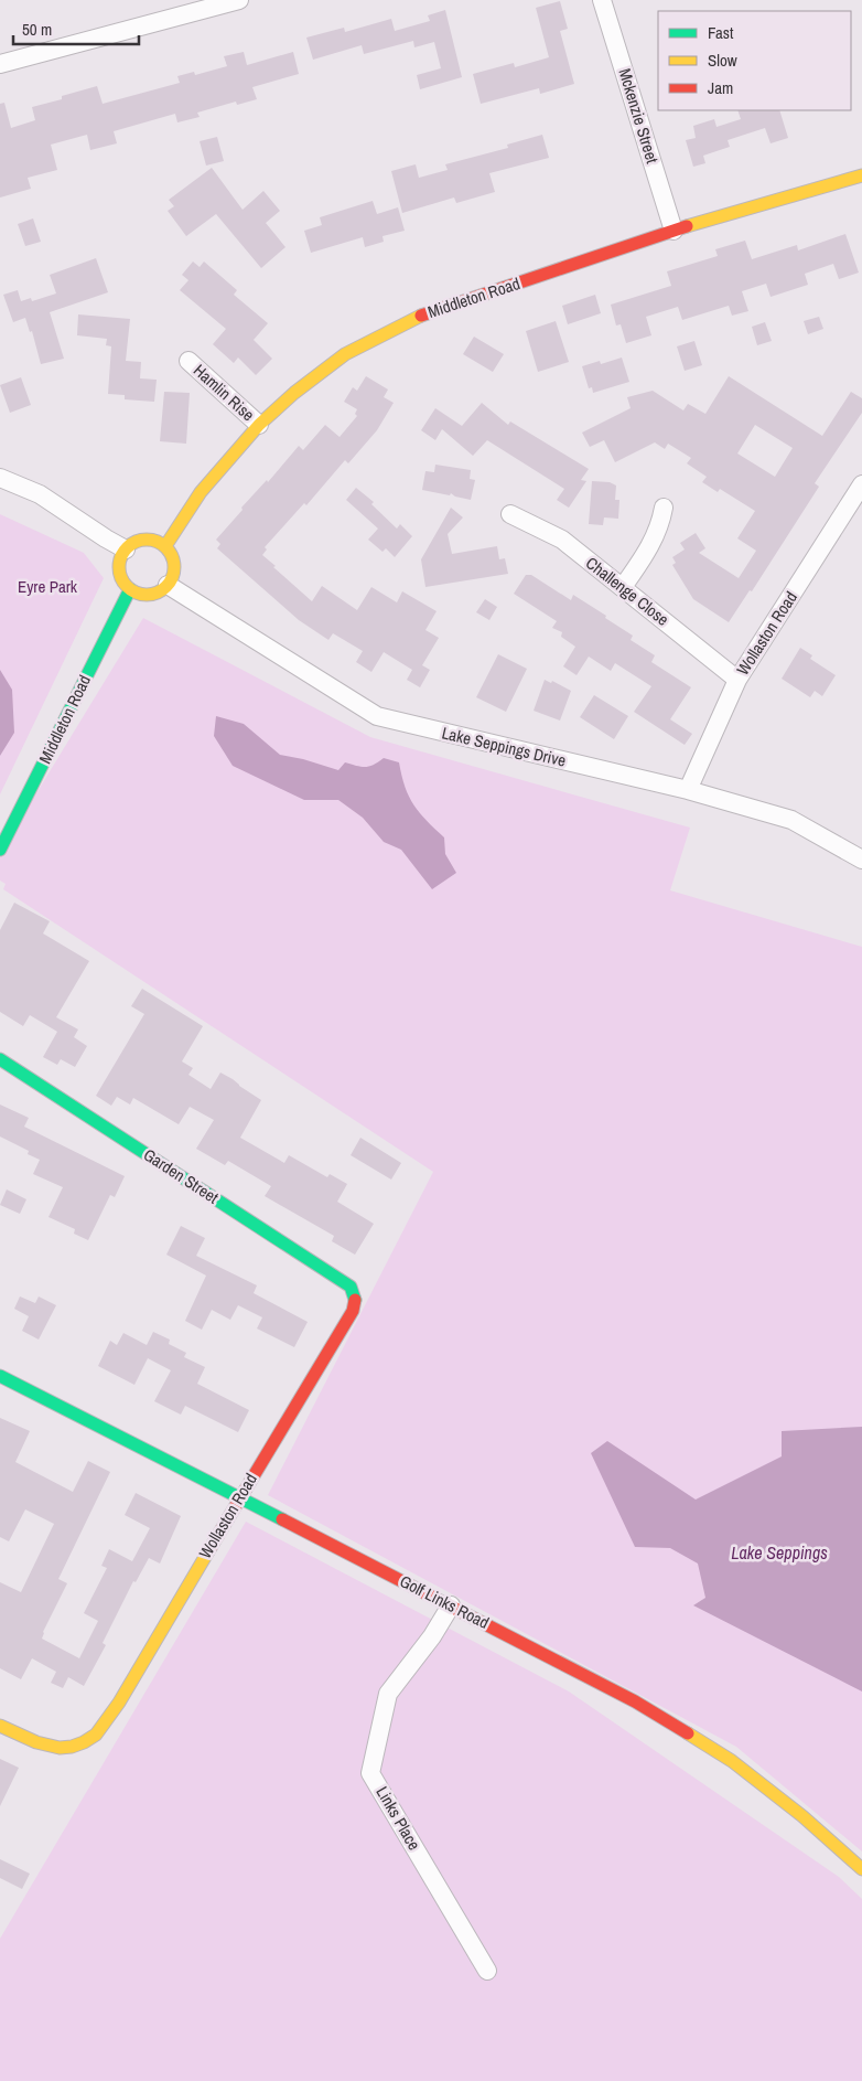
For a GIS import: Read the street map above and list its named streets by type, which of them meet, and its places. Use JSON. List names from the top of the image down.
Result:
{
  "streets": {
    "main road": [
      "Middleton Road",
      "Wollaston Road",
      "Garden Street",
      "Golf Links Road"
    ],
    "street": [
      "Mckenzie Street",
      "Hamlin Rise",
      "Challenge Close",
      "Lake Seppings Drive",
      "Links Place"
    ]
  },
  "crossings": [
    ["Mckenzie Street", "Middleton Road"],
    ["Middleton Road", "Hamlin Rise"],
    ["Middleton Road", "Lake Seppings Drive"],
    ["Challenge Close", "Wollaston Road"],
    ["Wollaston Road", "Lake Seppings Drive"],
    ["Wollaston Road", "Garden Street"],
    ["Wollaston Road", "Golf Links Road"],
    ["Golf Links Road", "Links Place"]
  ],
  "water": ["Lake Seppings"],
  "parks": ["Eyre Park"],
  "legend": ["Fast", "Slow", "Jam"],
  "scale_bar": "50 m"
}
